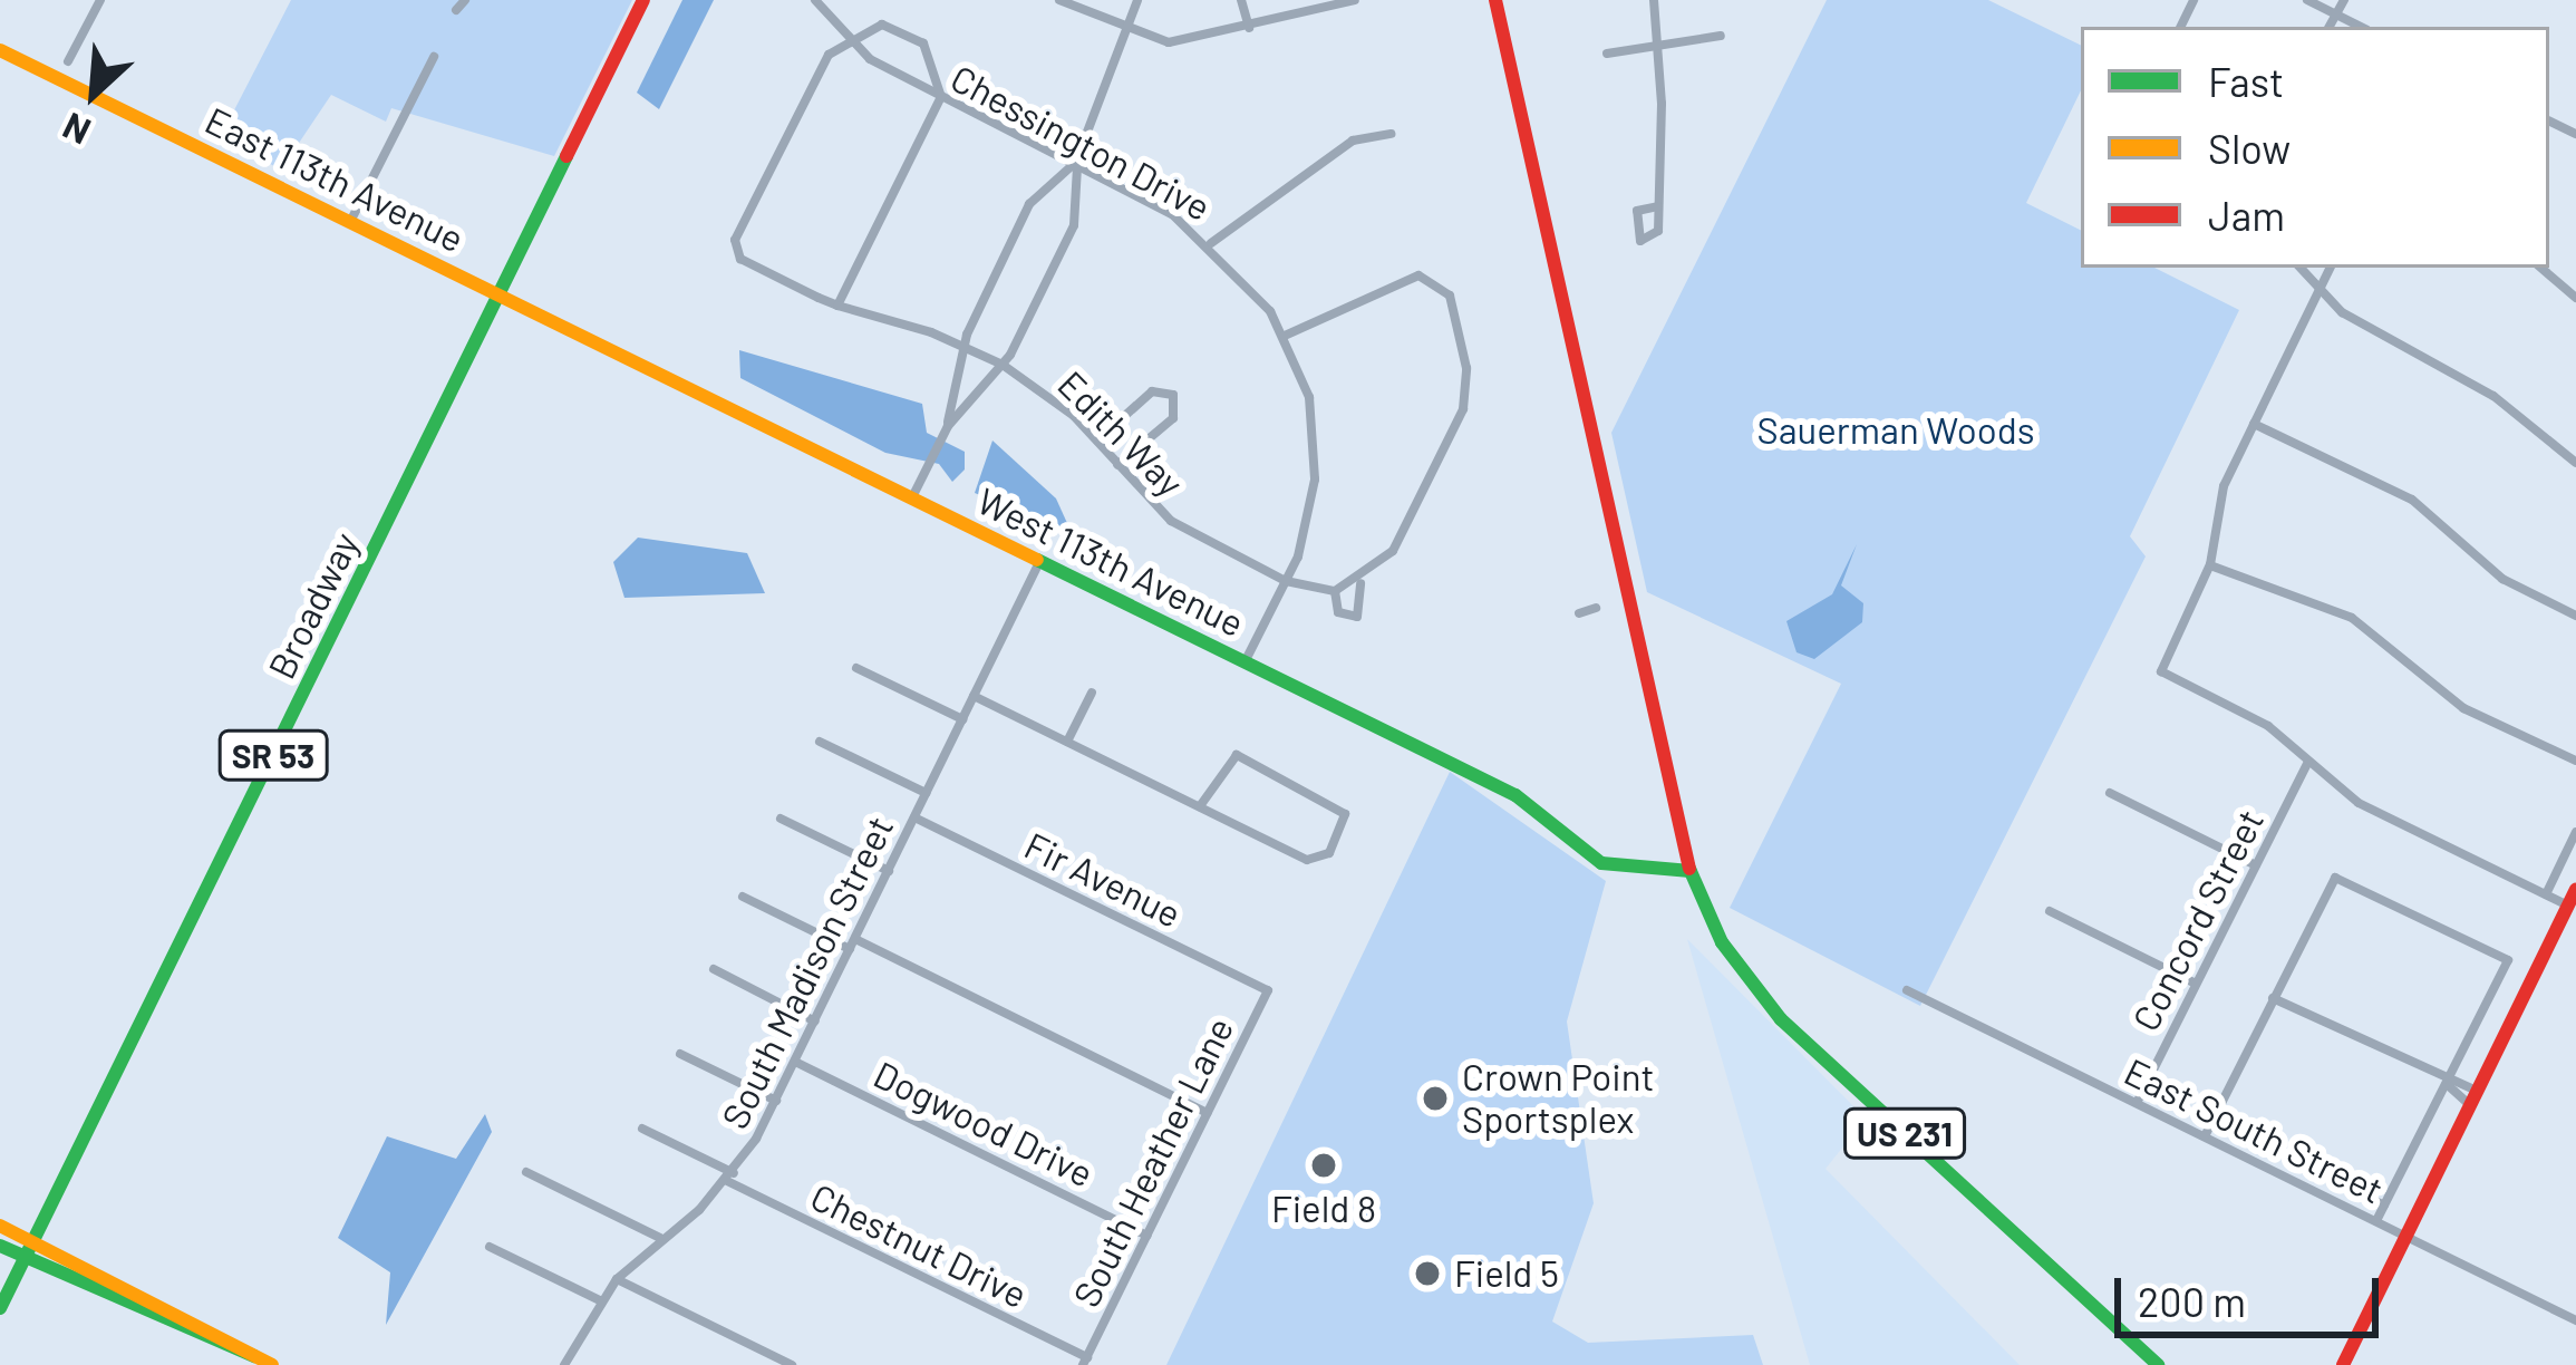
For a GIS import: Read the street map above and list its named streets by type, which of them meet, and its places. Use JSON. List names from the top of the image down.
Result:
{
  "streets": {
    "main road": [
      "East 113th Avenue",
      "West 113th Avenue",
      "Broadway",
      "SR 53",
      "US 231"
    ],
    "street": [
      "Chessington Drive",
      "Edith Way",
      "Fir Avenue",
      "Concord Street",
      "South Madison Street",
      "Dogwood Drive",
      "East South Street",
      "South Heather Lane",
      "Chestnut Drive"
    ]
  },
  "crossings": [
    ["Chessington Drive", "Edith Way"],
    ["Chessington Drive", "West 113th Avenue"],
    ["East 113th Avenue", "West 113th Avenue"],
    ["East 113th Avenue", "Broadway"],
    ["West 113th Avenue", "Broadway"],
    ["West 113th Avenue", "South Madison Street"],
    ["West 113th Avenue", "US 231"],
    ["Fir Avenue", "South Madison Street"],
    ["Fir Avenue", "South Heather Lane"],
    ["Concord Street", "East South Street"],
    ["South Madison Street", "Dogwood Drive"],
    ["South Madison Street", "Chestnut Drive"],
    ["Dogwood Drive", "South Heather Lane"],
    ["South Heather Lane", "Chestnut Drive"]
  ],
  "parks": ["Sauerman Woods"],
  "places": ["Crown Point Sportsplex", "Field 8", "Field 5"],
  "legend": ["Fast", "Slow", "Jam"],
  "scale_bar": "200 m",
  "north": "bottom left"
}
